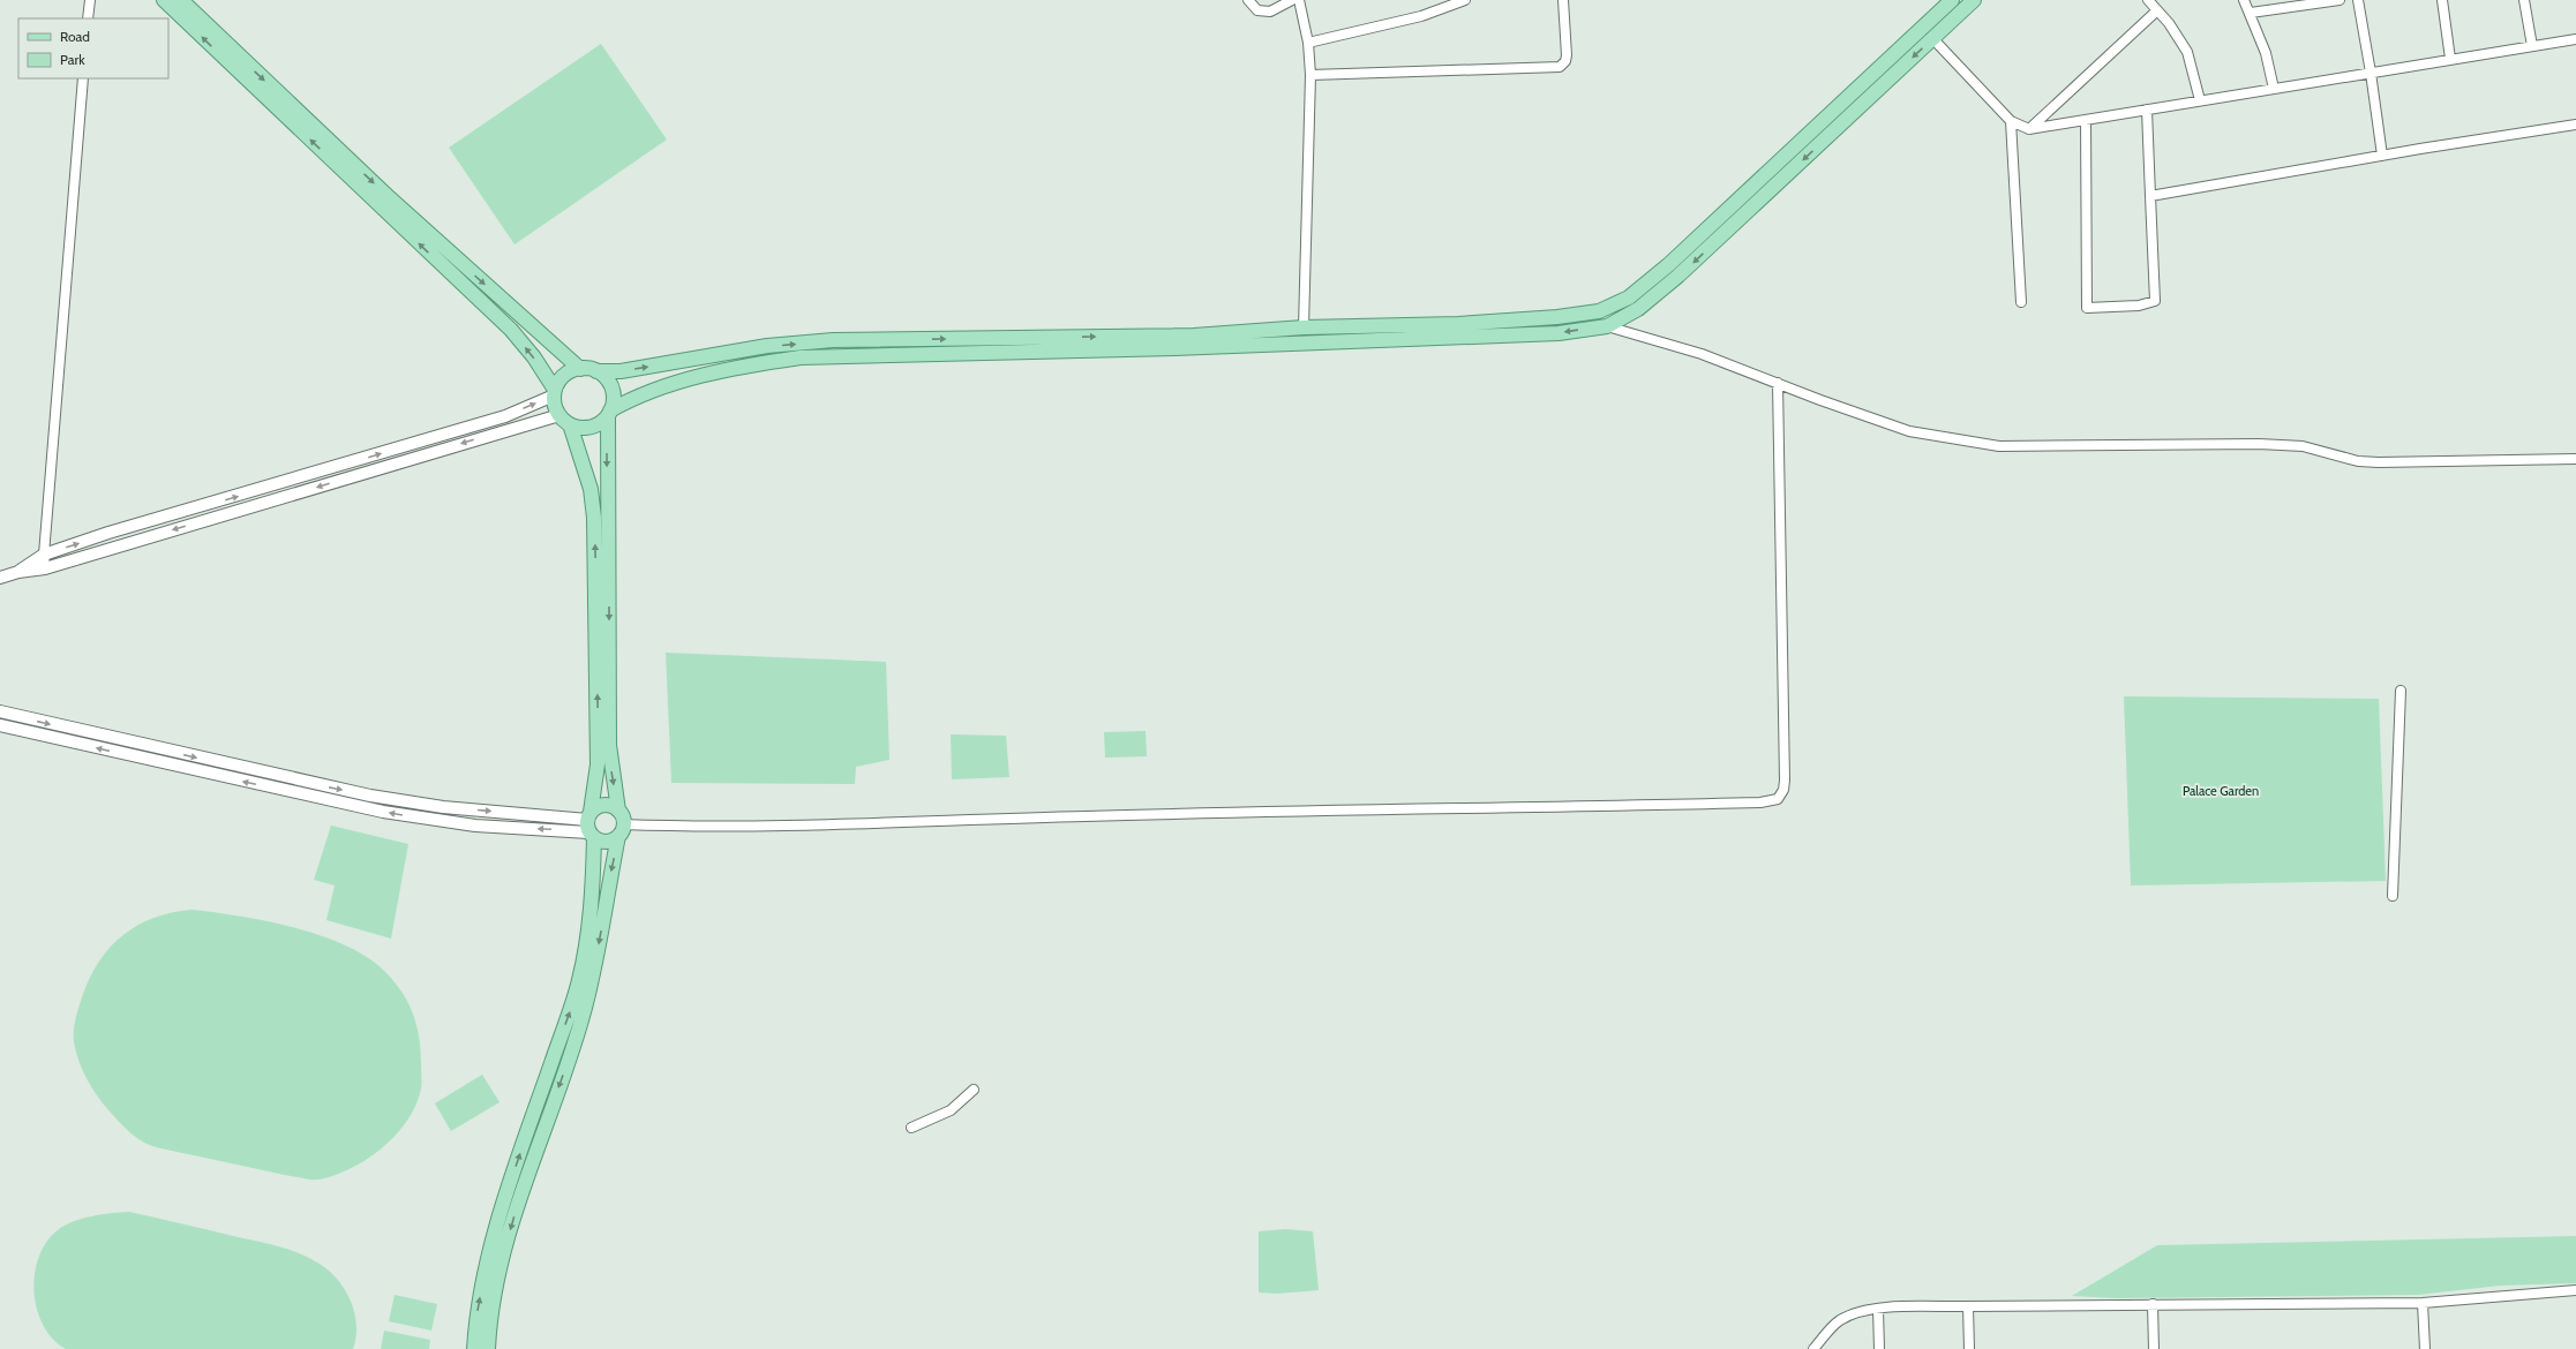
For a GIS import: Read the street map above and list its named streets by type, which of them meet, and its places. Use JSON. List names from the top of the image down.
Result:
{
  "parks": ["Palace Garden"],
  "legend": ["Road", "Park"]
}
